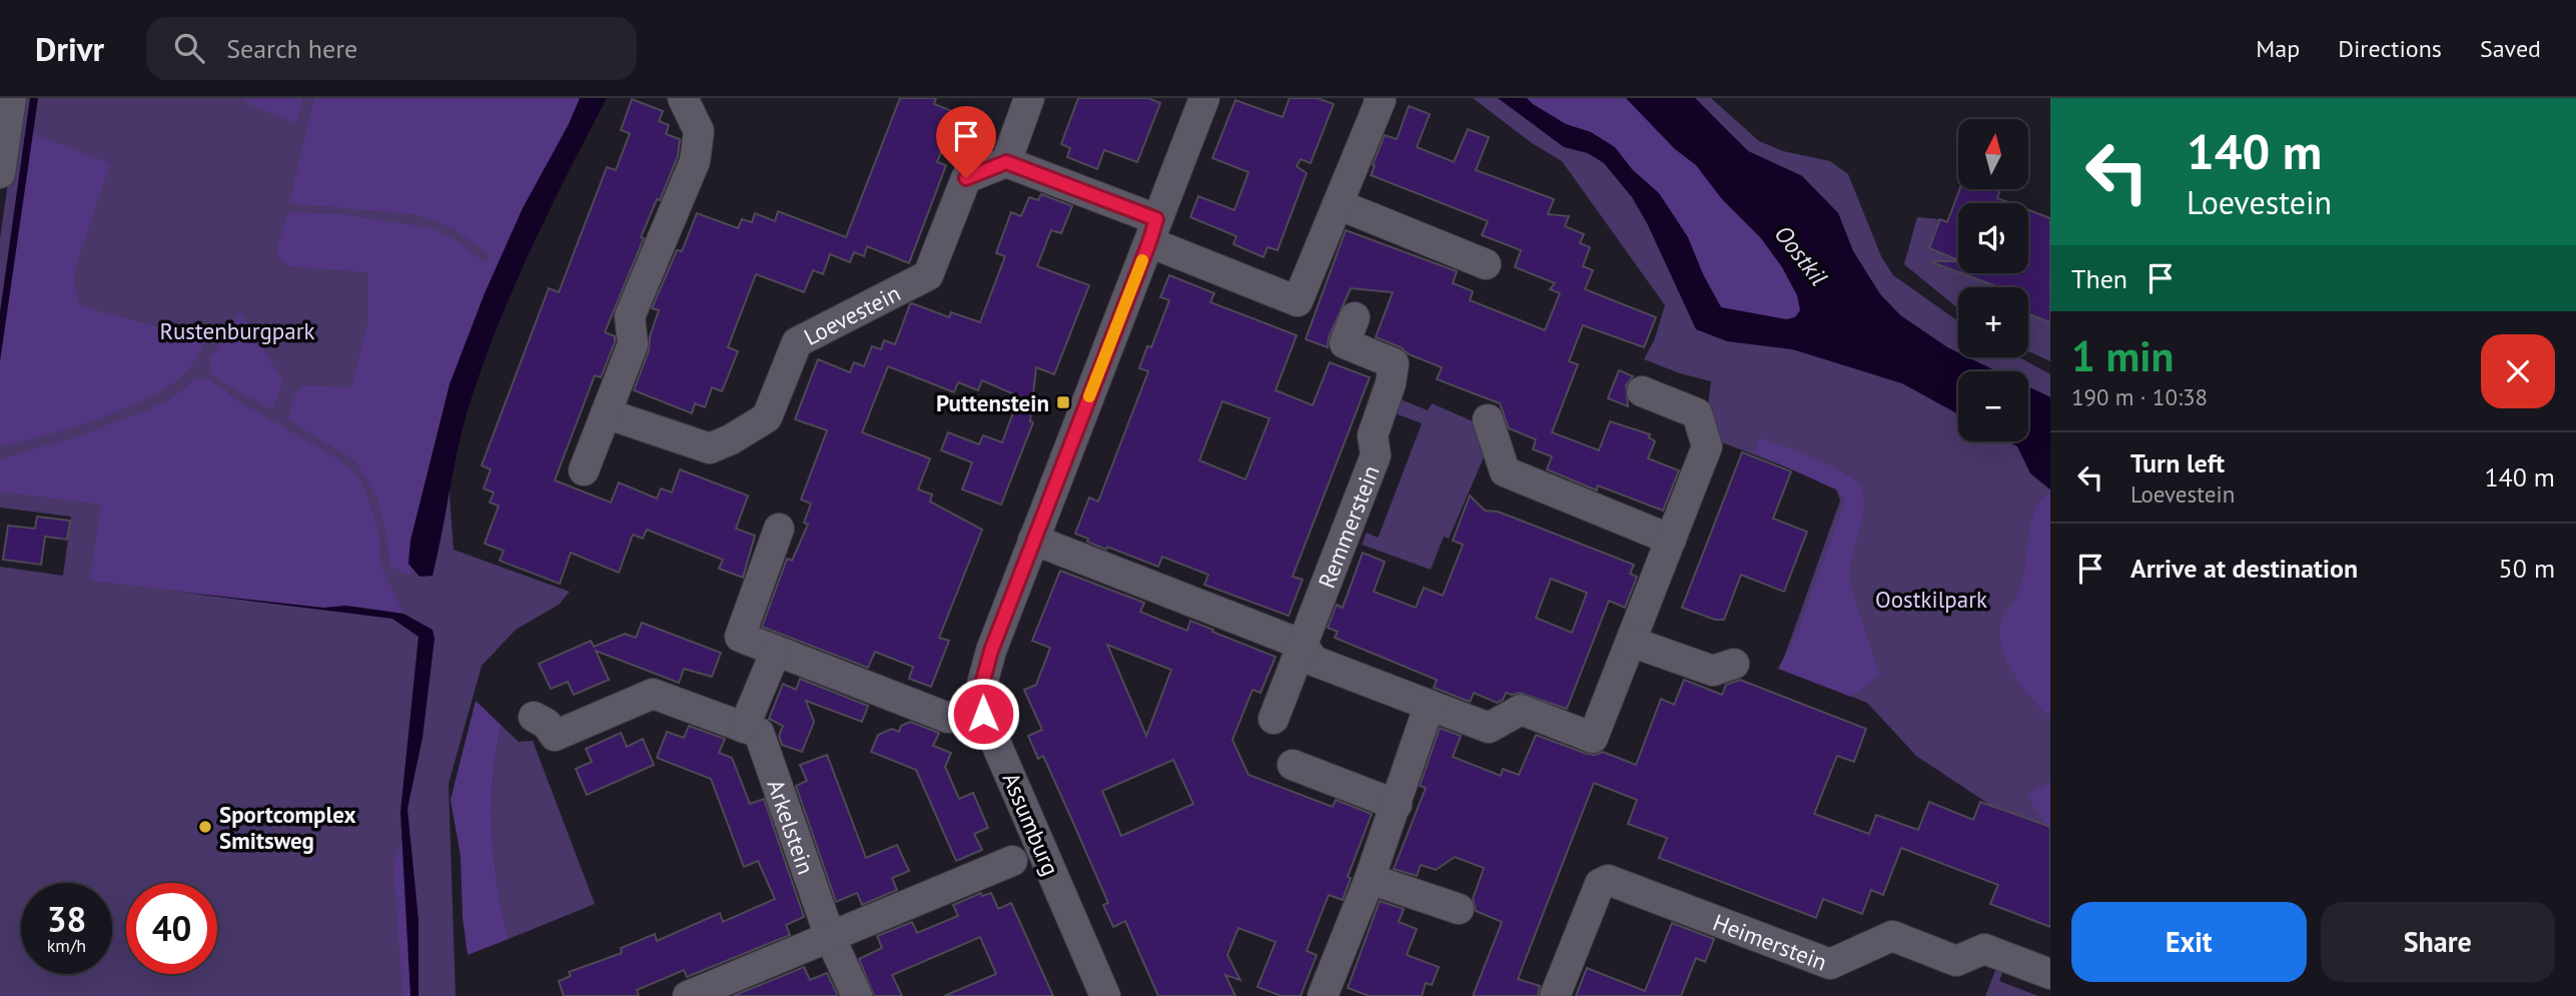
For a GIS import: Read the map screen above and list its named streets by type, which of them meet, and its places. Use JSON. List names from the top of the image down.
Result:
{
  "streets": {
    "street": [
      "Loevestein",
      "Remmerstein",
      "Assumburg",
      "Arkelstein",
      "Heimerstein"
    ]
  },
  "water": ["Oostkil"],
  "parks": ["Rustenburgpark", "Oostkilpark"],
  "places": {
    "transit": ["Puttenstein"],
    "other": ["Sportcomplex Smitsweg"]
  },
  "north": "top",
  "page": {
    "header": "Drivr",
    "search": "Search here",
    "nav": ["Map", "Directions", "Saved"],
    "turn": ["140 m", "Loevestein"],
    "map_buttons": ["+", "−"],
    "then": "Then",
    "heading": ["1 min", "190 m · 10:38"],
    "list": [
      {
        "name": "Turn left",
        "note": "Loevestein",
        "value": "140 m"
      },
      {
        "name": "Arrive at destination",
        "value": "50 m"
      }
    ],
    "speed": "38 km/h",
    "limit": "40",
    "buttons": ["Exit", "Share"]
  }
}
